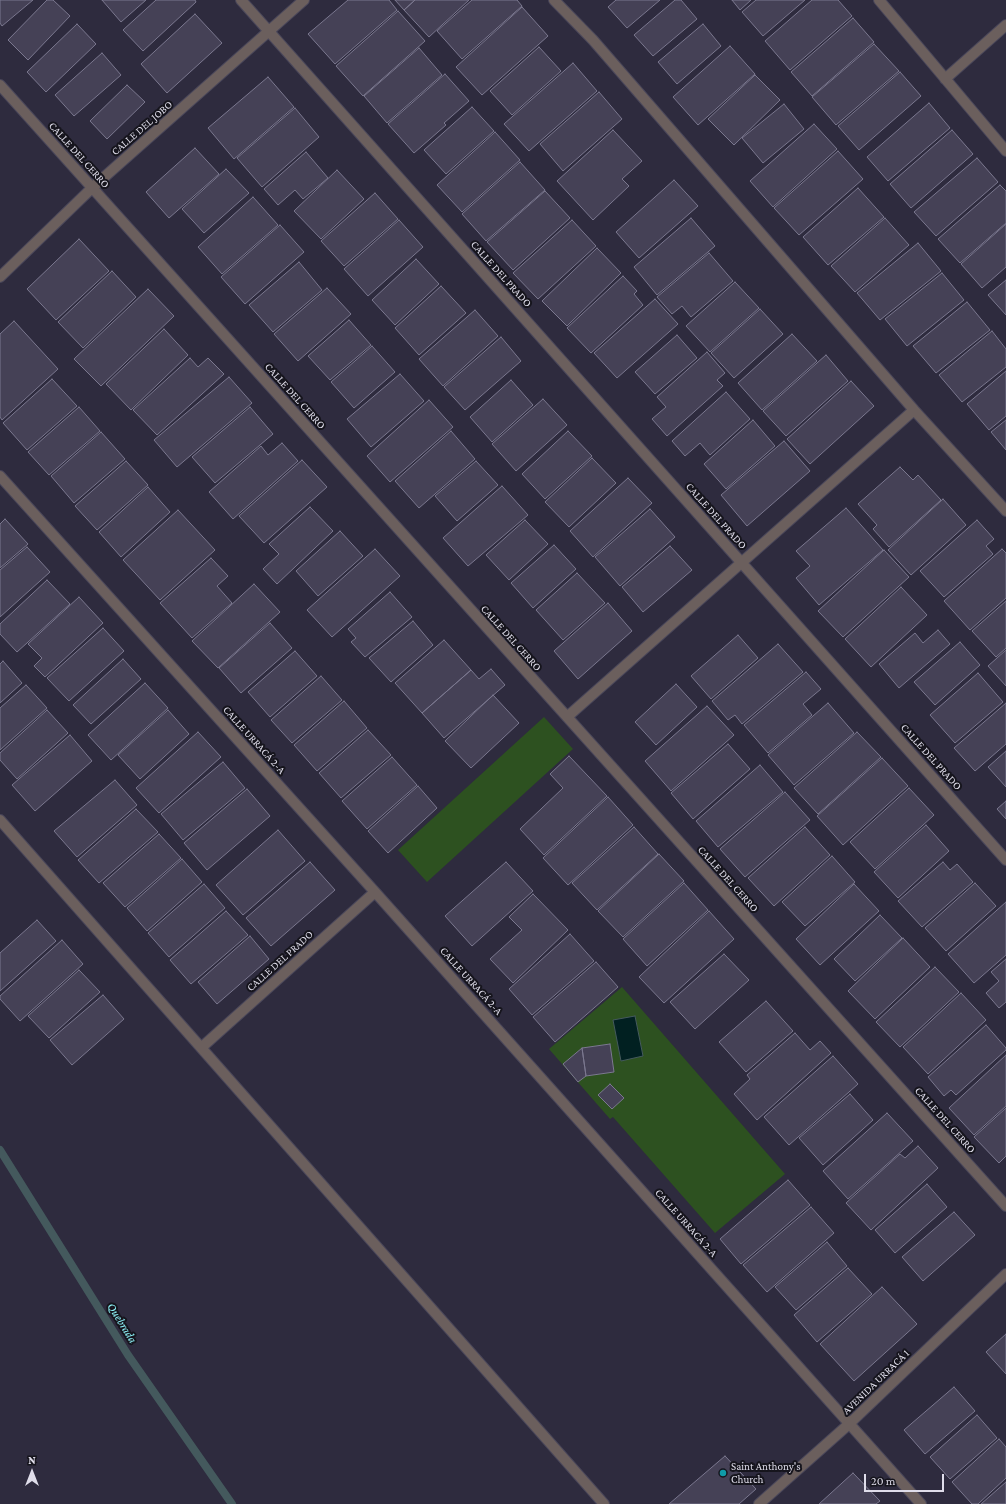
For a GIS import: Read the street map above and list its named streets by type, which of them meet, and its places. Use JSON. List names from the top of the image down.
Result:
{
  "streets": {
    "street": [
      "CALLE DEL JOBO",
      "CALLE DEL CERRO",
      "CALLE DEL PRADO",
      "CALLE URRACÁ 2-A",
      "AVENIDA URRACÁ 1"
    ]
  },
  "crossings": [
    ["CALLE DEL JOBO", "CALLE DEL CERRO"],
    ["CALLE DEL JOBO", "CALLE DEL PRADO"],
    ["CALLE DEL CERRO", "CALLE DEL PRADO"],
    ["CALLE DEL PRADO", "CALLE URRACÁ 2-A"],
    ["CALLE URRACÁ 2-A", "AVENIDA URRACÁ 1"]
  ],
  "water": ["Quebrada"],
  "places": ["Saint Anthony's Church"],
  "scale_bar": "20 m",
  "north": "top"
}
